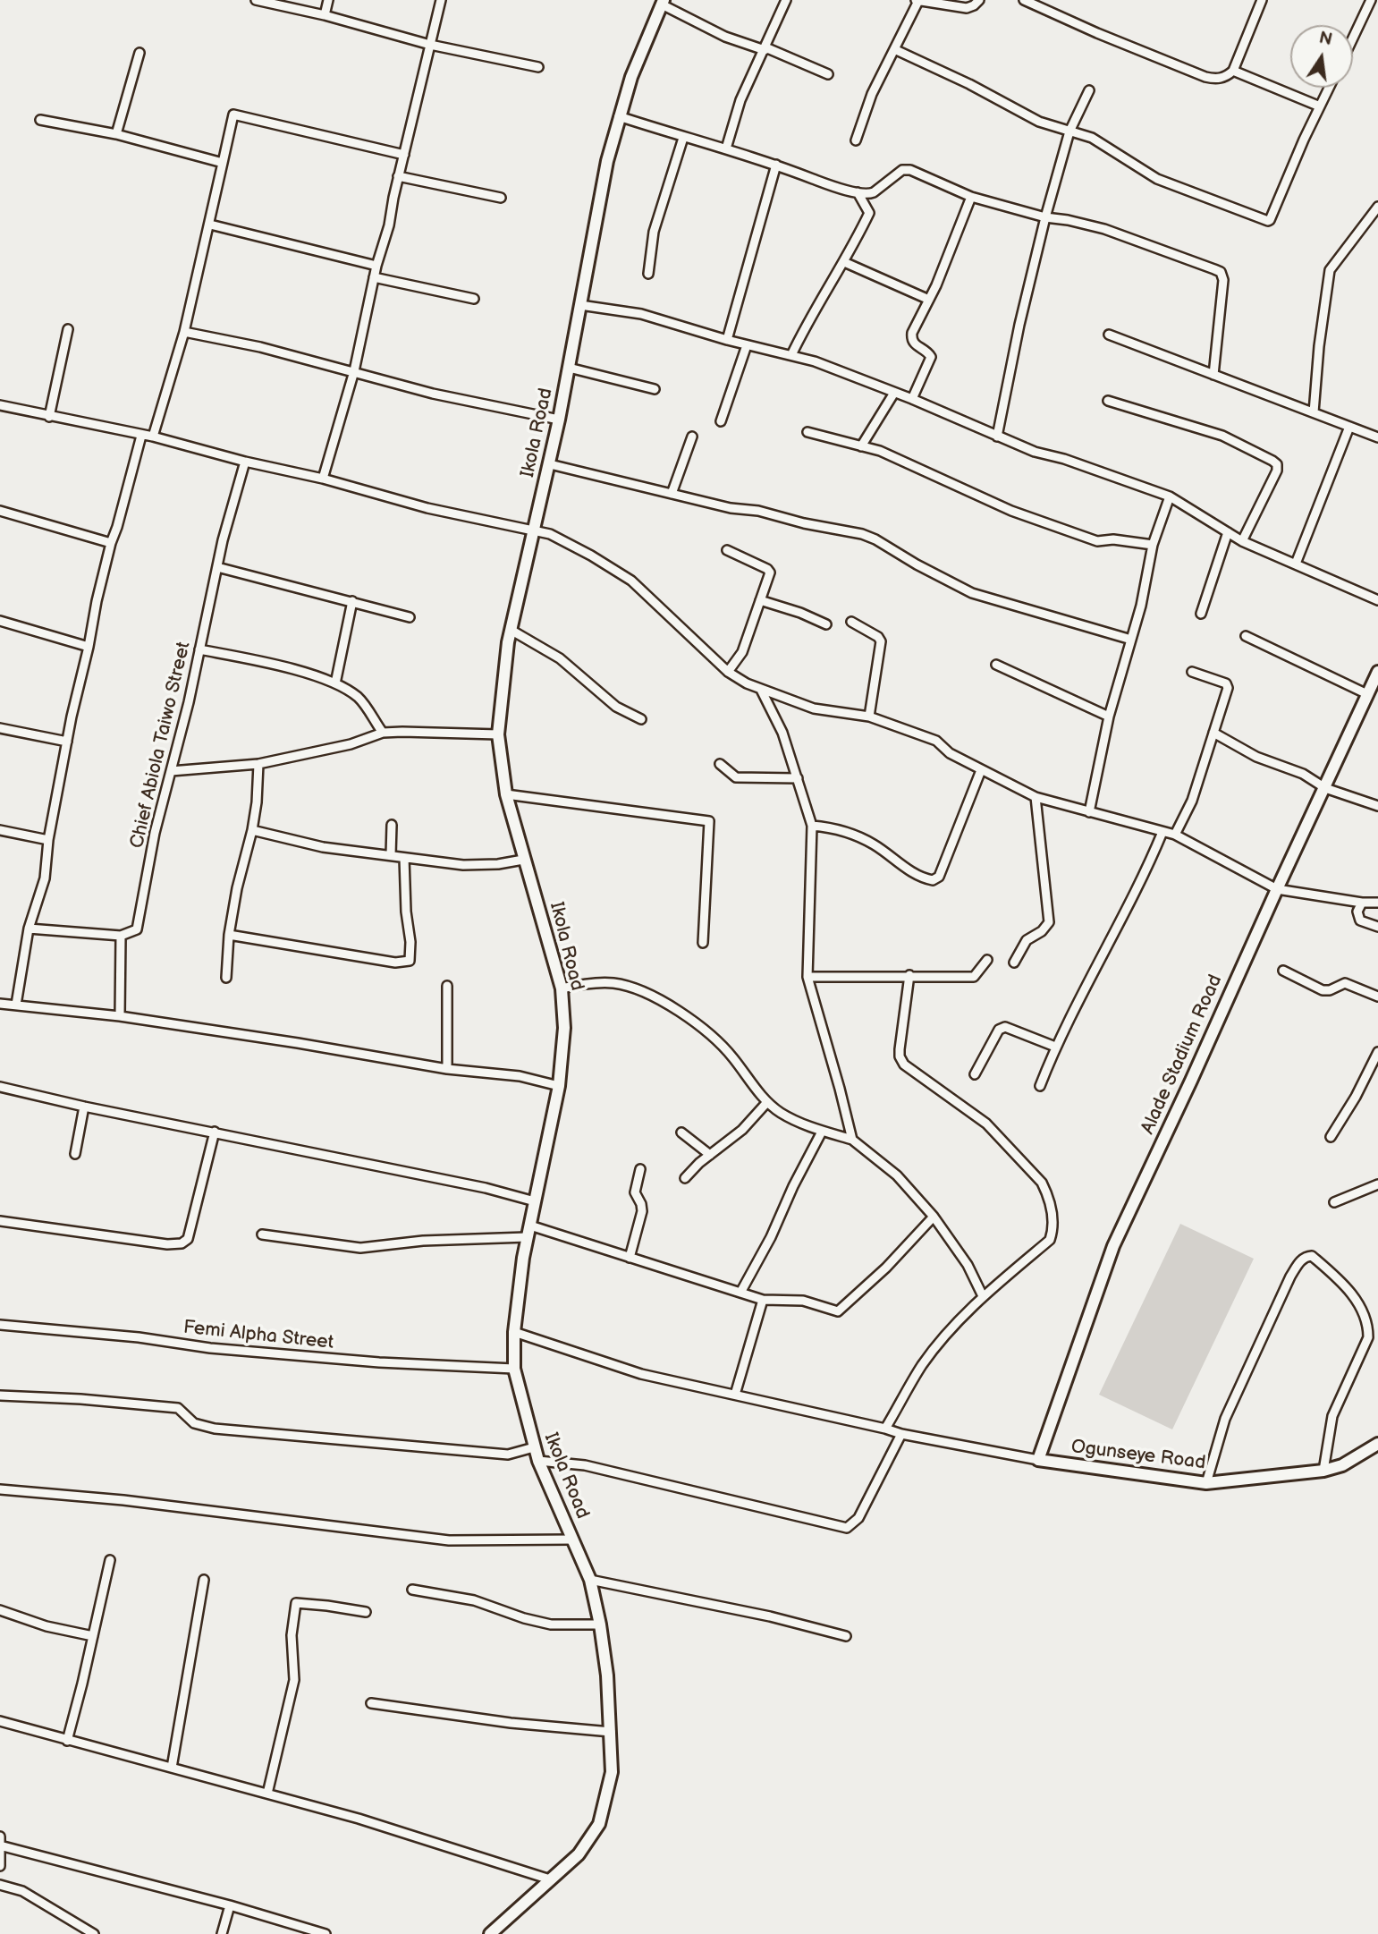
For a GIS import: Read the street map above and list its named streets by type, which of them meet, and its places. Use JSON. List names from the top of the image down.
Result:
{
  "streets": {
    "street": [
      "Ikola Road",
      "Chief Abiola Taiwo Street",
      "Alade Stadium Road",
      "Femi Alpha Street",
      "Ogunseye Road"
    ]
  },
  "crossings": [
    ["Ikola Road", "Femi Alpha Street"],
    ["Alade Stadium Road", "Ogunseye Road"]
  ],
  "north": "top"
}
